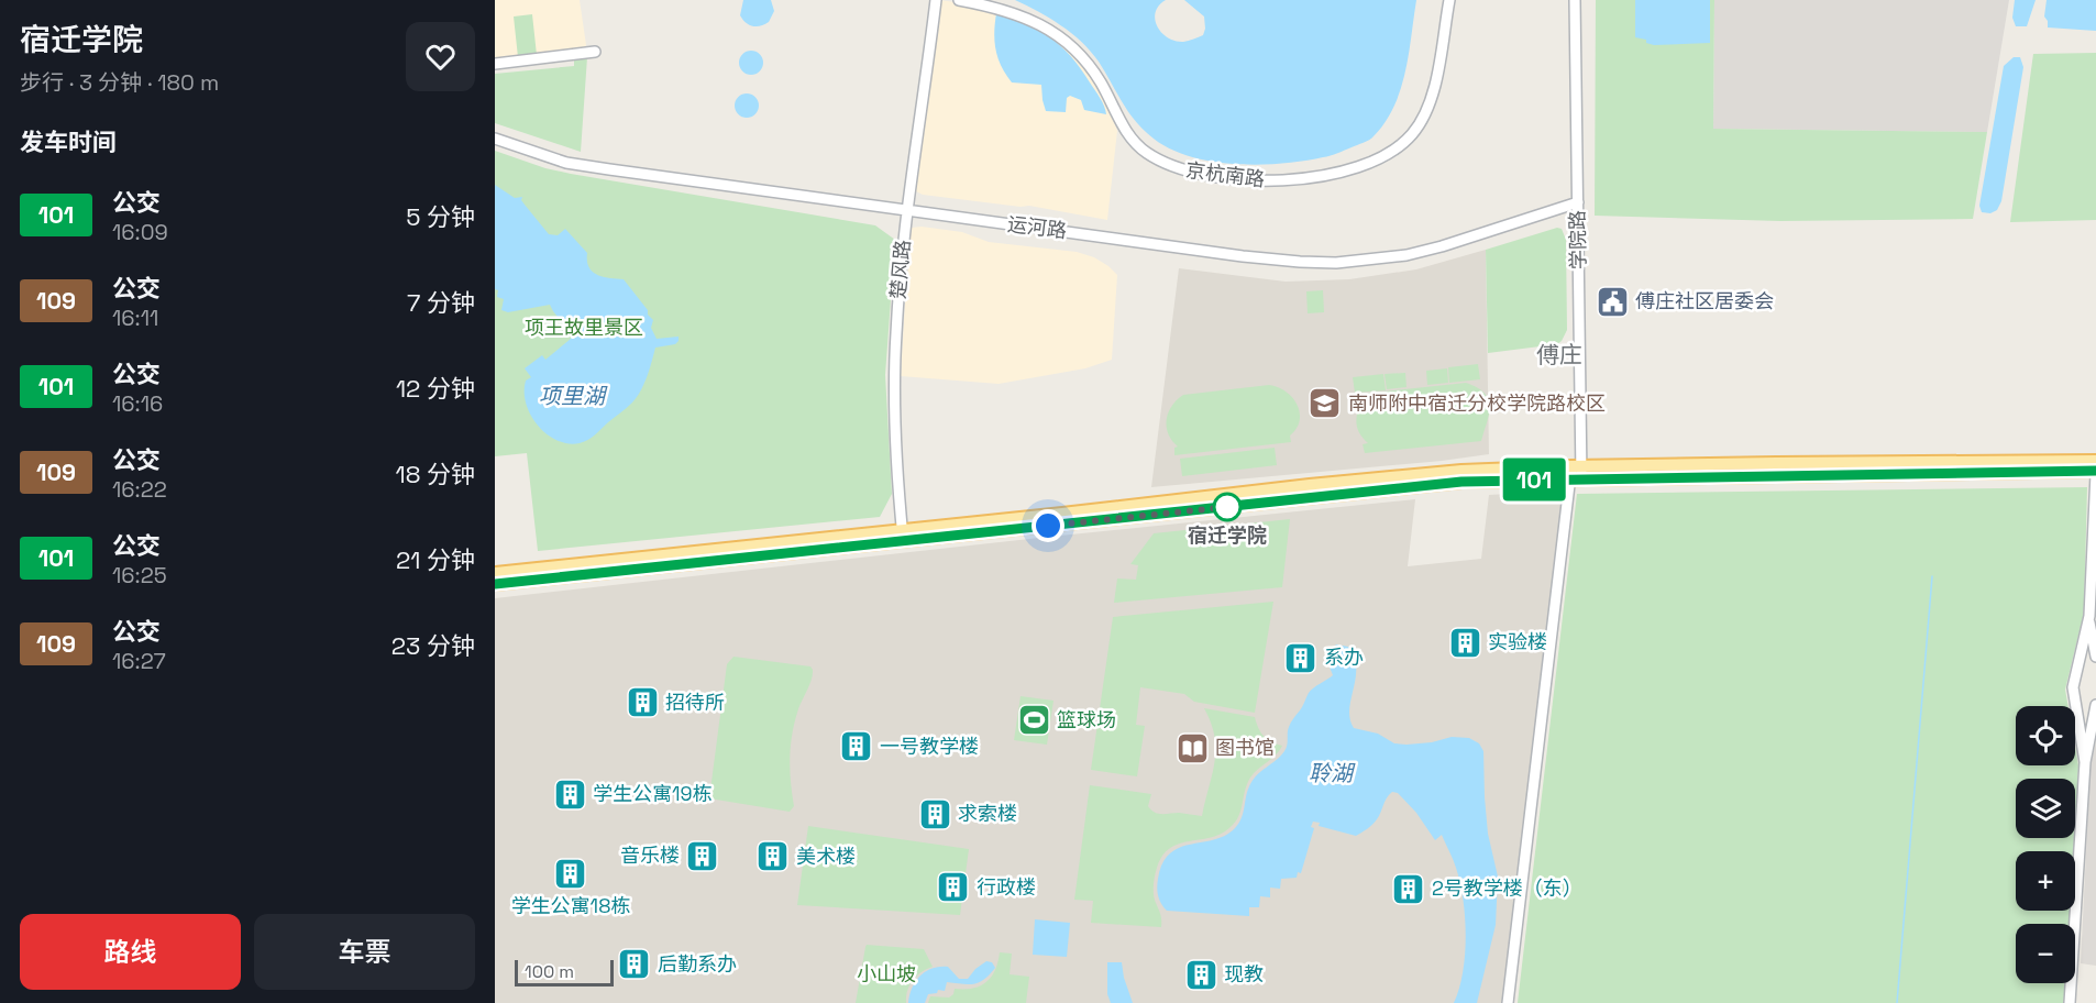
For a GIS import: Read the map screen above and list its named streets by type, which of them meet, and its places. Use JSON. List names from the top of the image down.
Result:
{
  "streets": {
    "street": [
      "京杭南路",
      "运河路",
      "学院路",
      "楚风路"
    ]
  },
  "crossings": [
    ["运河路", "学院路"],
    ["运河路", "楚风路"]
  ],
  "districts": ["傅庄"],
  "water": ["项里湖", "聆湖"],
  "parks": ["项王故里景区", "小山坡"],
  "places": {
    "public building": ["傅庄社区居委会"],
    "school or university": ["南师附中宿迁分校学院路校区"],
    "other": ["宿迁学院"],
    "building": [
      "实验楼",
      "系办",
      "招待所",
      "一号教学楼",
      "学生公寓19栋",
      "求索楼",
      "音乐楼",
      "美术楼",
      "学生公寓18栋",
      "行政楼",
      "2号教学楼（东）",
      "后勤系办",
      "现教"
    ],
    "sports": ["篮球场"],
    "library": ["图书馆"]
  },
  "lines": ["bus line 101"],
  "scale_bar": "100 m",
  "page": {
    "heading": [
      ["宿迁学院", "步行 · 3 分钟 · 180 m"],
      "发车时间"
    ],
    "on_map": "101",
    "list": [
      {
        "mark": "101",
        "name": "公交",
        "note": "16:09",
        "value": "5 分钟"
      },
      {
        "mark": "109",
        "name": "公交",
        "note": "16:11",
        "value": "7 分钟"
      },
      {
        "mark": "101",
        "name": "公交",
        "note": "16:16",
        "value": "12 分钟"
      },
      {
        "mark": "109",
        "name": "公交",
        "note": "16:22",
        "value": "18 分钟"
      },
      {
        "mark": "101",
        "name": "公交",
        "note": "16:25",
        "value": "21 分钟"
      },
      {
        "mark": "109",
        "name": "公交",
        "note": "16:27",
        "value": "23 分钟"
      }
    ],
    "map_buttons": ["+", "−"],
    "buttons": ["路线", "车票"],
    "scale": "100 m"
  }
}
